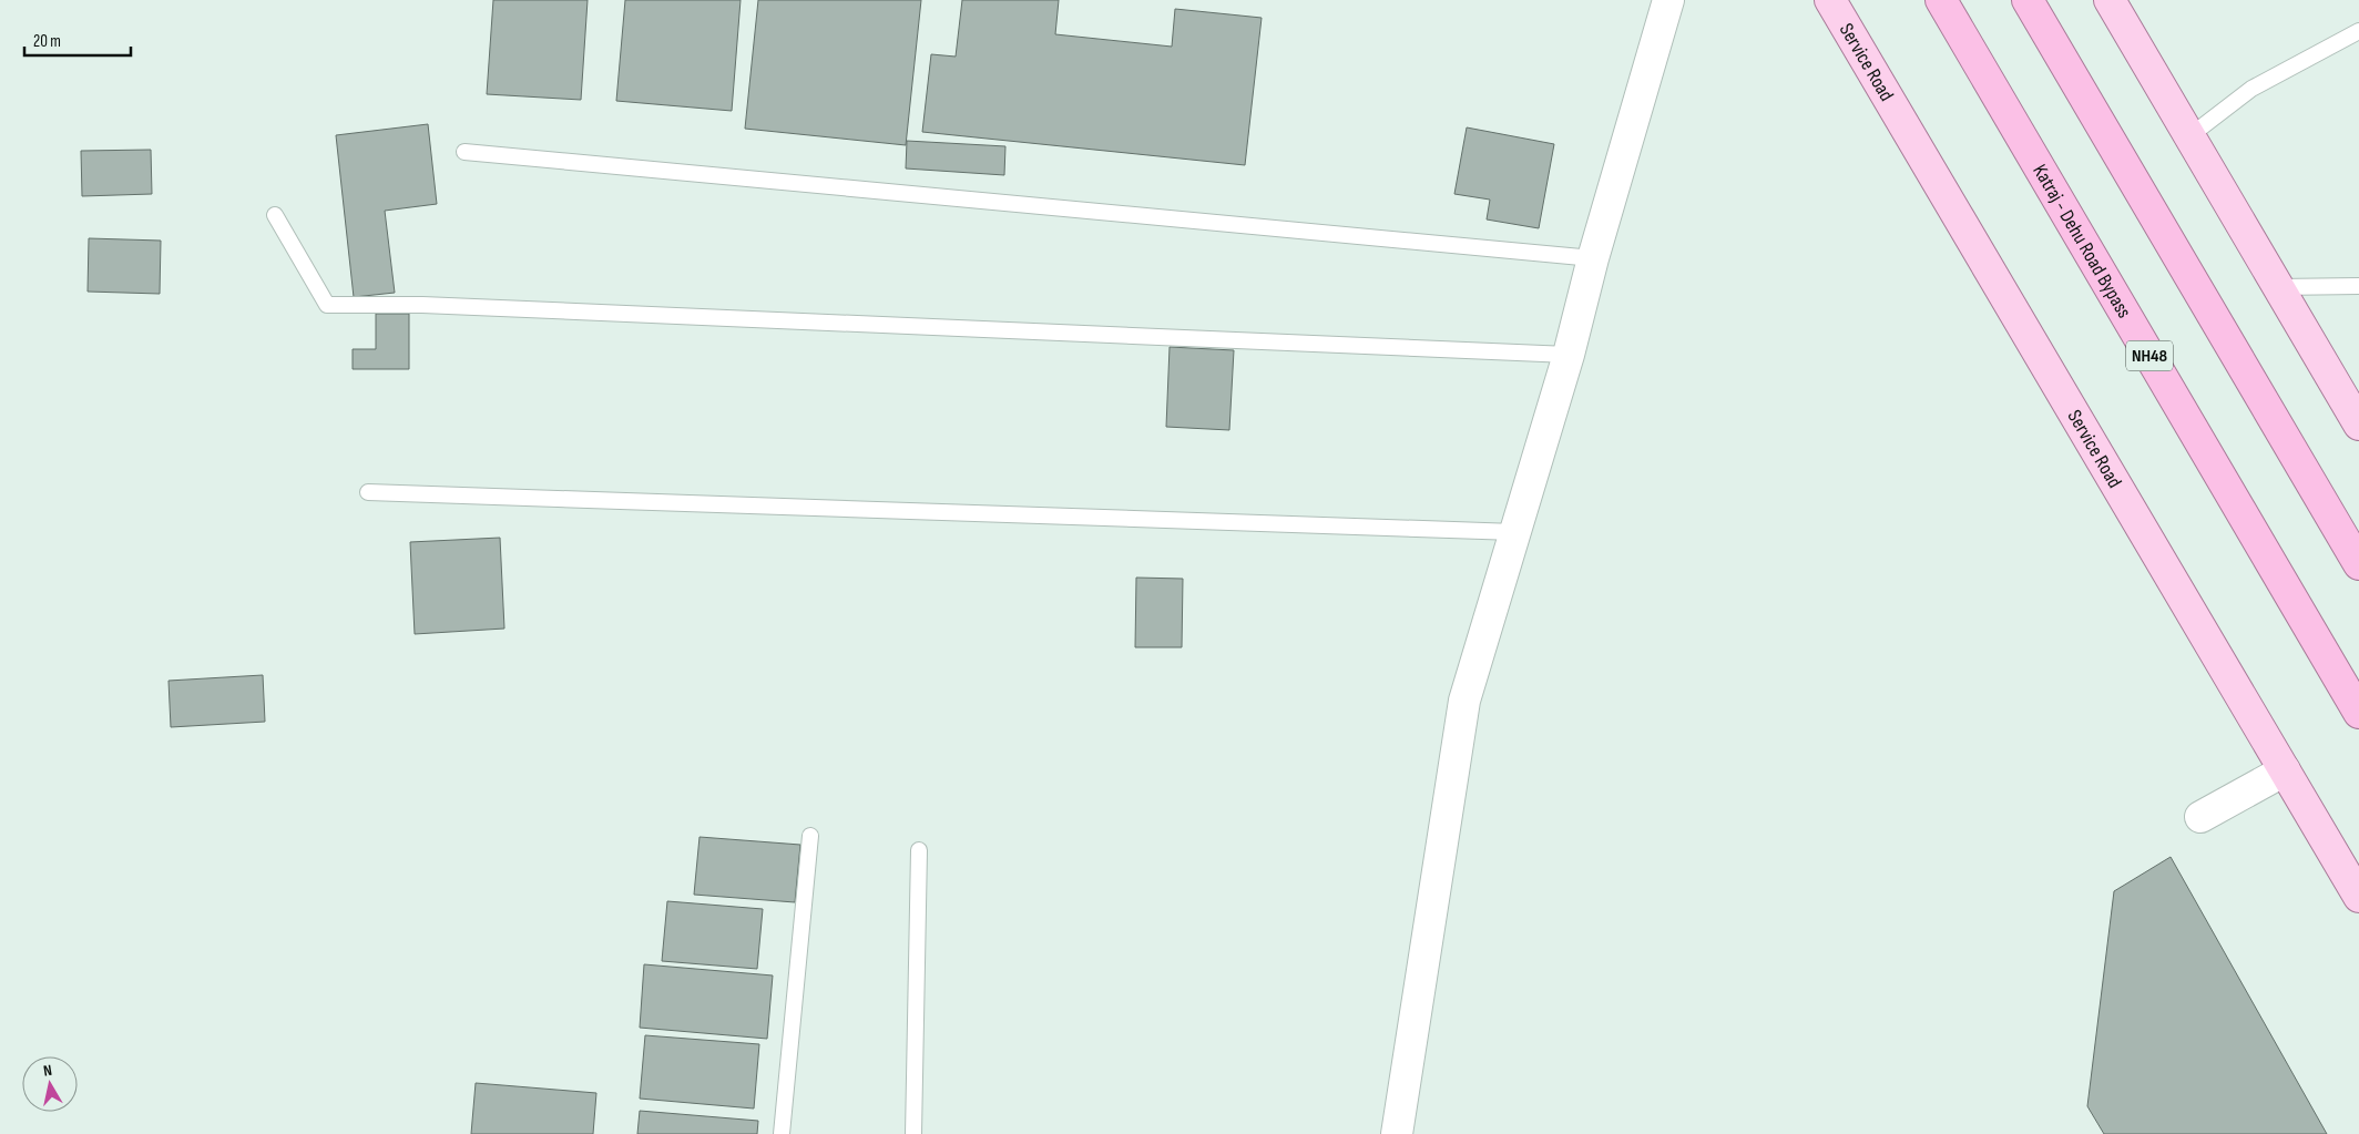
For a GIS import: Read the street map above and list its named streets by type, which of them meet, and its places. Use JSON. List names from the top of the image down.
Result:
{
  "streets": {
    "highway": ["Katraj - Dehu Road Bypass", "NH48"],
    "main road": ["Service Road"]
  },
  "scale_bar": "20 m",
  "north": "top"
}
